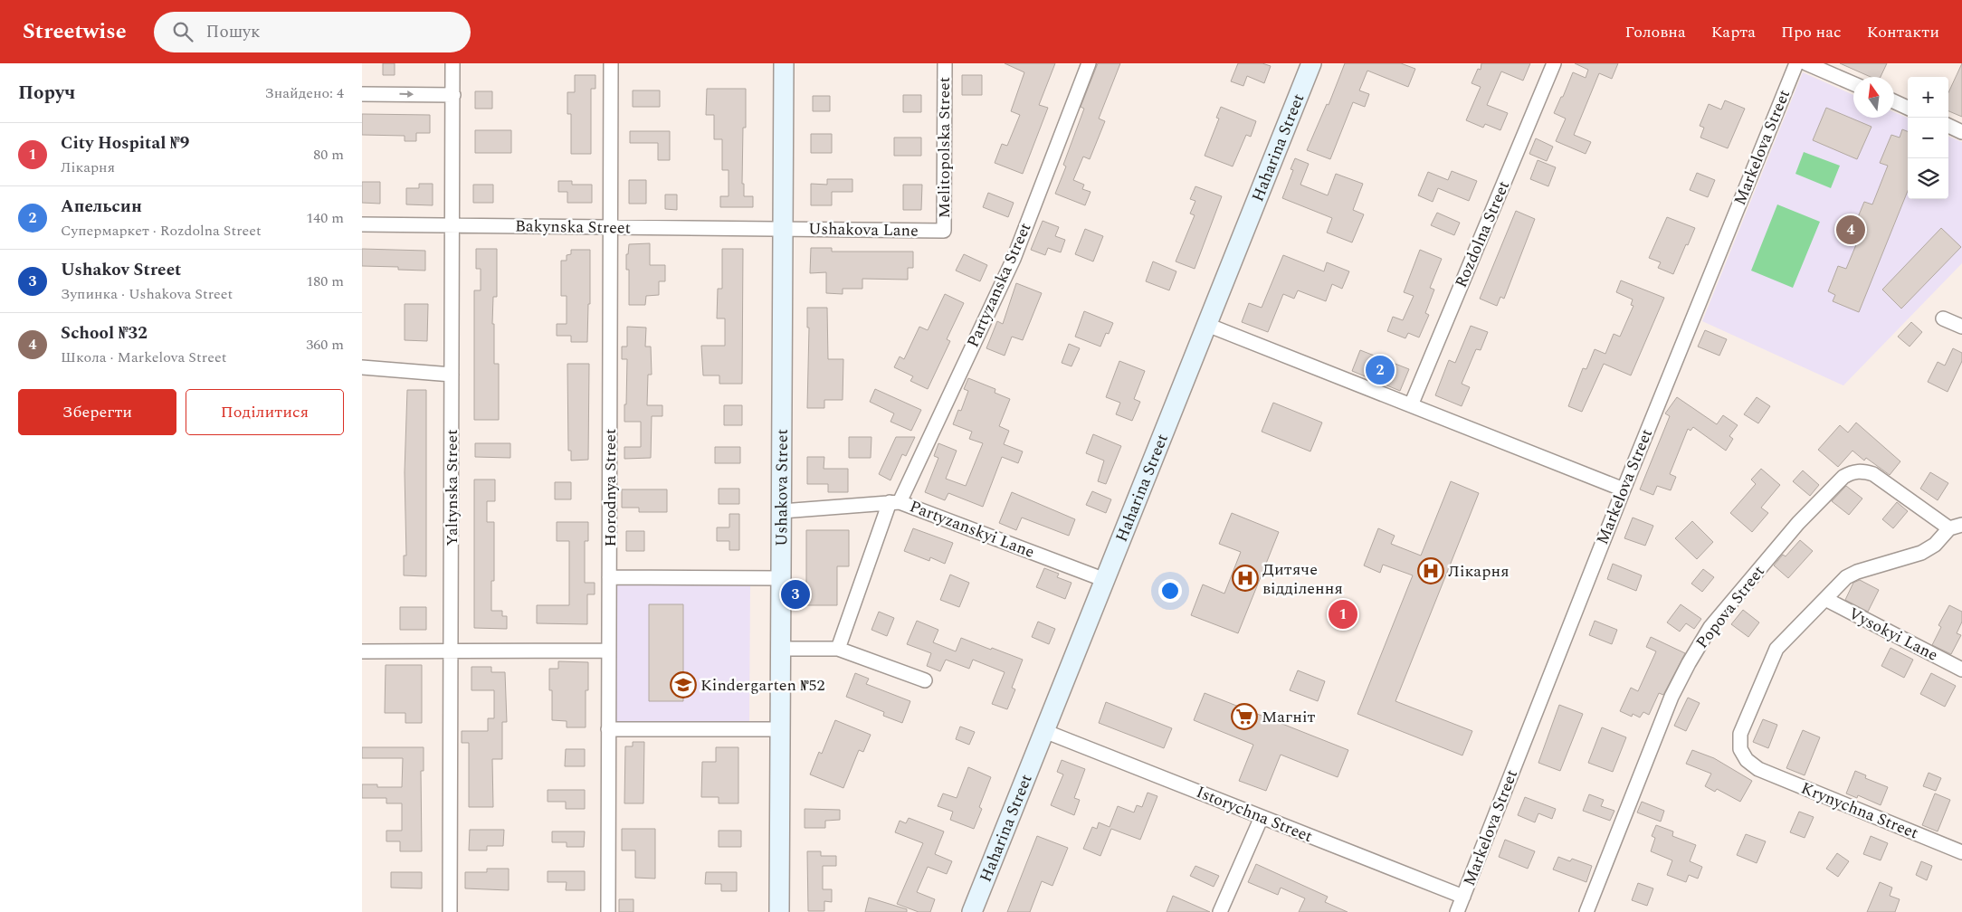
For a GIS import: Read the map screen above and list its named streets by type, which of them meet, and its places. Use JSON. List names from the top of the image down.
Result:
{
  "streets": {
    "street": [
      "Melitopolska Street",
      "Haharina Street",
      "Markelova Street",
      "Bakynska Street",
      "Ushakova Lane",
      "Rozdolna Street",
      "Partyzanska Street",
      "Yaltynska Street",
      "Horodnya Street",
      "Ushakova Street",
      "Partyzanskyi Lane",
      "Popova Street",
      "Vysokyi Lane",
      "Krynychna Street",
      "Istorychna Street"
    ]
  },
  "crossings": [
    ["Melitopolska Street", "Ushakova Lane"],
    ["Haharina Street", "Partyzanskyi Lane"],
    ["Haharina Street", "Istorychna Street"],
    ["Markelova Street", "Istorychna Street"],
    ["Bakynska Street", "Ushakova Lane"],
    ["Bakynska Street", "Yaltynska Street"],
    ["Bakynska Street", "Horodnya Street"],
    ["Bakynska Street", "Ushakova Street"],
    ["Ushakova Lane", "Ushakova Street"],
    ["Partyzanska Street", "Partyzanskyi Lane"],
    ["Ushakova Street", "Partyzanskyi Lane"],
    ["Vysokyi Lane", "Krynychna Street"]
  ],
  "places": {
    "hospital": ["Лікарня", "Дитяче відділення"],
    "school or university": ["Kindergarten №52"],
    "supermarket": ["Магніт"]
  },
  "north": "top",
  "page": {
    "header": "Streetwise",
    "search": "Пошук",
    "nav": [
      "Головна",
      "Карта",
      "Про нас",
      "Контакти"
    ],
    "heading": ["Поруч", "Знайдено: 4"],
    "map_buttons": ["+", "−"],
    "list": [
      {
        "mark": "1",
        "name": "City Hospital №9",
        "note": "Лікарня",
        "value": "80 m"
      },
      {
        "mark": "2",
        "name": "Апельсин",
        "note": "Супермаркет · Rozdolna Street",
        "value": "140 m"
      },
      {
        "mark": "3",
        "name": "Ushakov Street",
        "note": "Зупинка · Ushakova Street",
        "value": "180 m"
      },
      {
        "mark": "4",
        "name": "School №32",
        "note": "Школа · Markelova Street",
        "value": "360 m"
      }
    ],
    "pins": [
      "4",
      "2",
      "3",
      "1"
    ],
    "buttons": ["Зберегти", "Поділитися"]
  }
}
